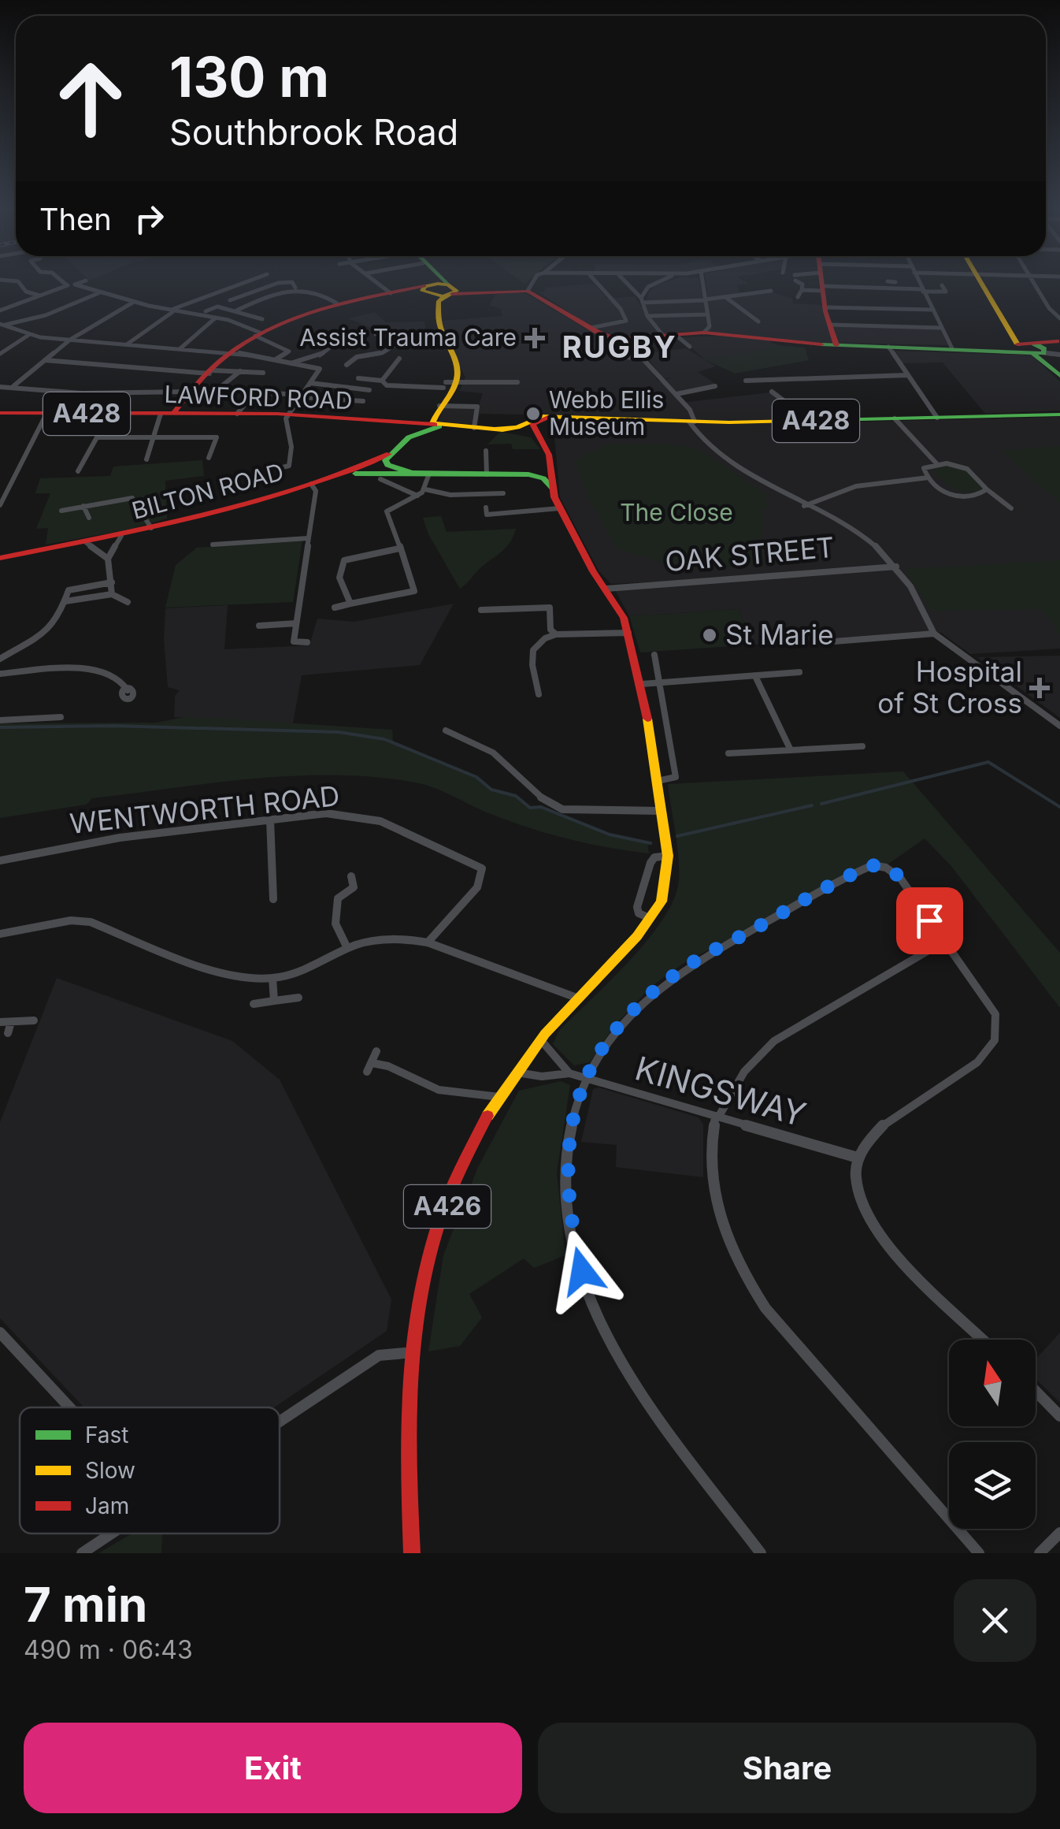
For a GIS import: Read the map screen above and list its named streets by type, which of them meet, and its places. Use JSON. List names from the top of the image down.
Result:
{
  "streets": {
    "main road": [
      "LAWFORD ROAD",
      "A428",
      "BILTON ROAD",
      "A426"
    ],
    "street": ["OAK STREET", "WENTWORTH ROAD", "KINGSWAY"]
  },
  "crossings": [
    ["LAWFORD ROAD", "BILTON ROAD"],
    ["A428", "BILTON ROAD"],
    ["OAK STREET", "A426"],
    ["KINGSWAY", "A426"]
  ],
  "districts": ["RUGBY"],
  "parks": ["The Close"],
  "places": {
    "health": ["Assist Trauma Care", "Hospital of St Cross"],
    "other": ["Webb Ellis Museum", "St Marie"]
  },
  "legend": ["Fast", "Slow", "Jam"],
  "north": "top",
  "page": {
    "turn": ["130 m", "Southbrook Road"],
    "then": "Then",
    "heading": ["7 min", "490 m · 06:43"],
    "buttons": ["Exit", "Share"]
  }
}
